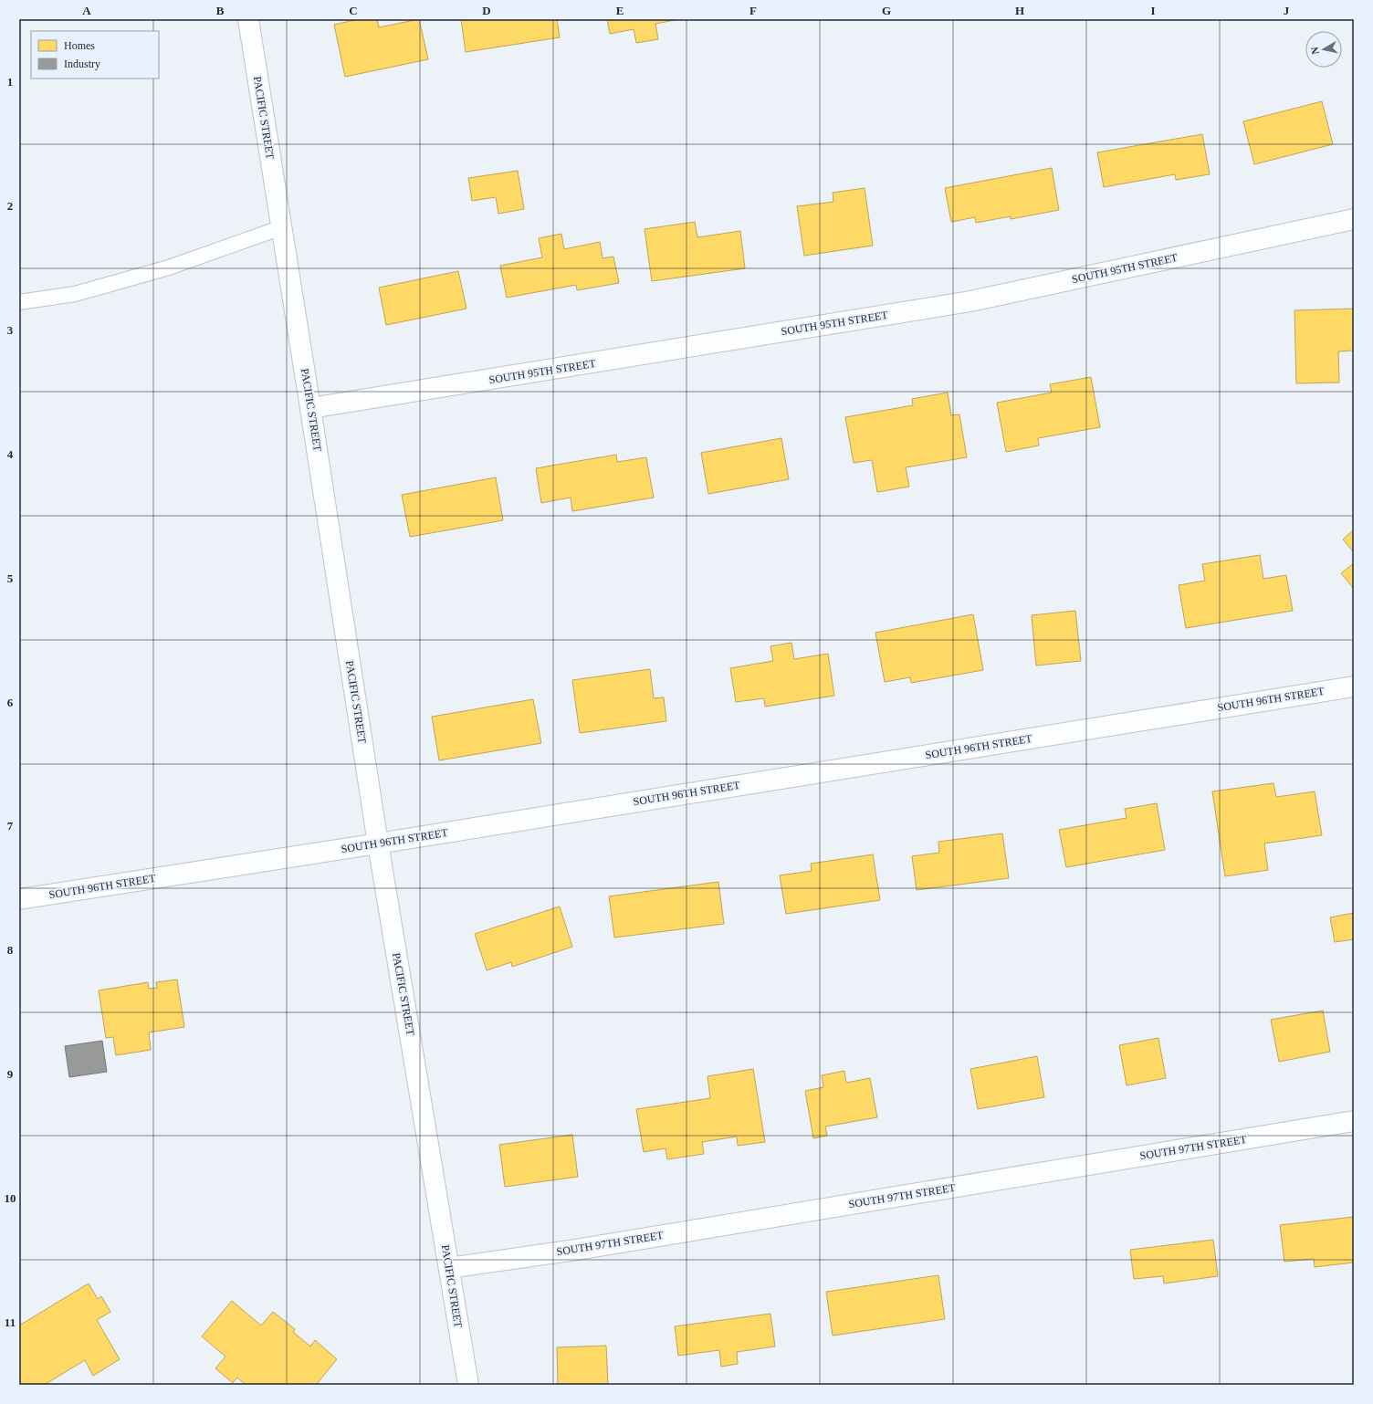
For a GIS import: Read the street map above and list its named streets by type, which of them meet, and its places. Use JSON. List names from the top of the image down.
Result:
{
  "streets": {
    "street": [
      "PACIFIC STREET",
      "SOUTH 95TH STREET",
      "SOUTH 96TH STREET",
      "SOUTH 97TH STREET"
    ]
  },
  "crossings": [
    ["PACIFIC STREET", "SOUTH 95TH STREET"],
    ["PACIFIC STREET", "SOUTH 96TH STREET"],
    ["PACIFIC STREET", "SOUTH 97TH STREET"]
  ],
  "legend": ["Homes", "Industry"],
  "north": "left",
  "grid": {
    "columns": [
      "A",
      "B",
      "C",
      "D",
      "E",
      "F",
      "G",
      "H",
      "I",
      "J"
    ],
    "rows": [
      "1",
      "2",
      "3",
      "4",
      "5",
      "6",
      "7",
      "8",
      "9",
      "10",
      "11"
    ]
  }
}
